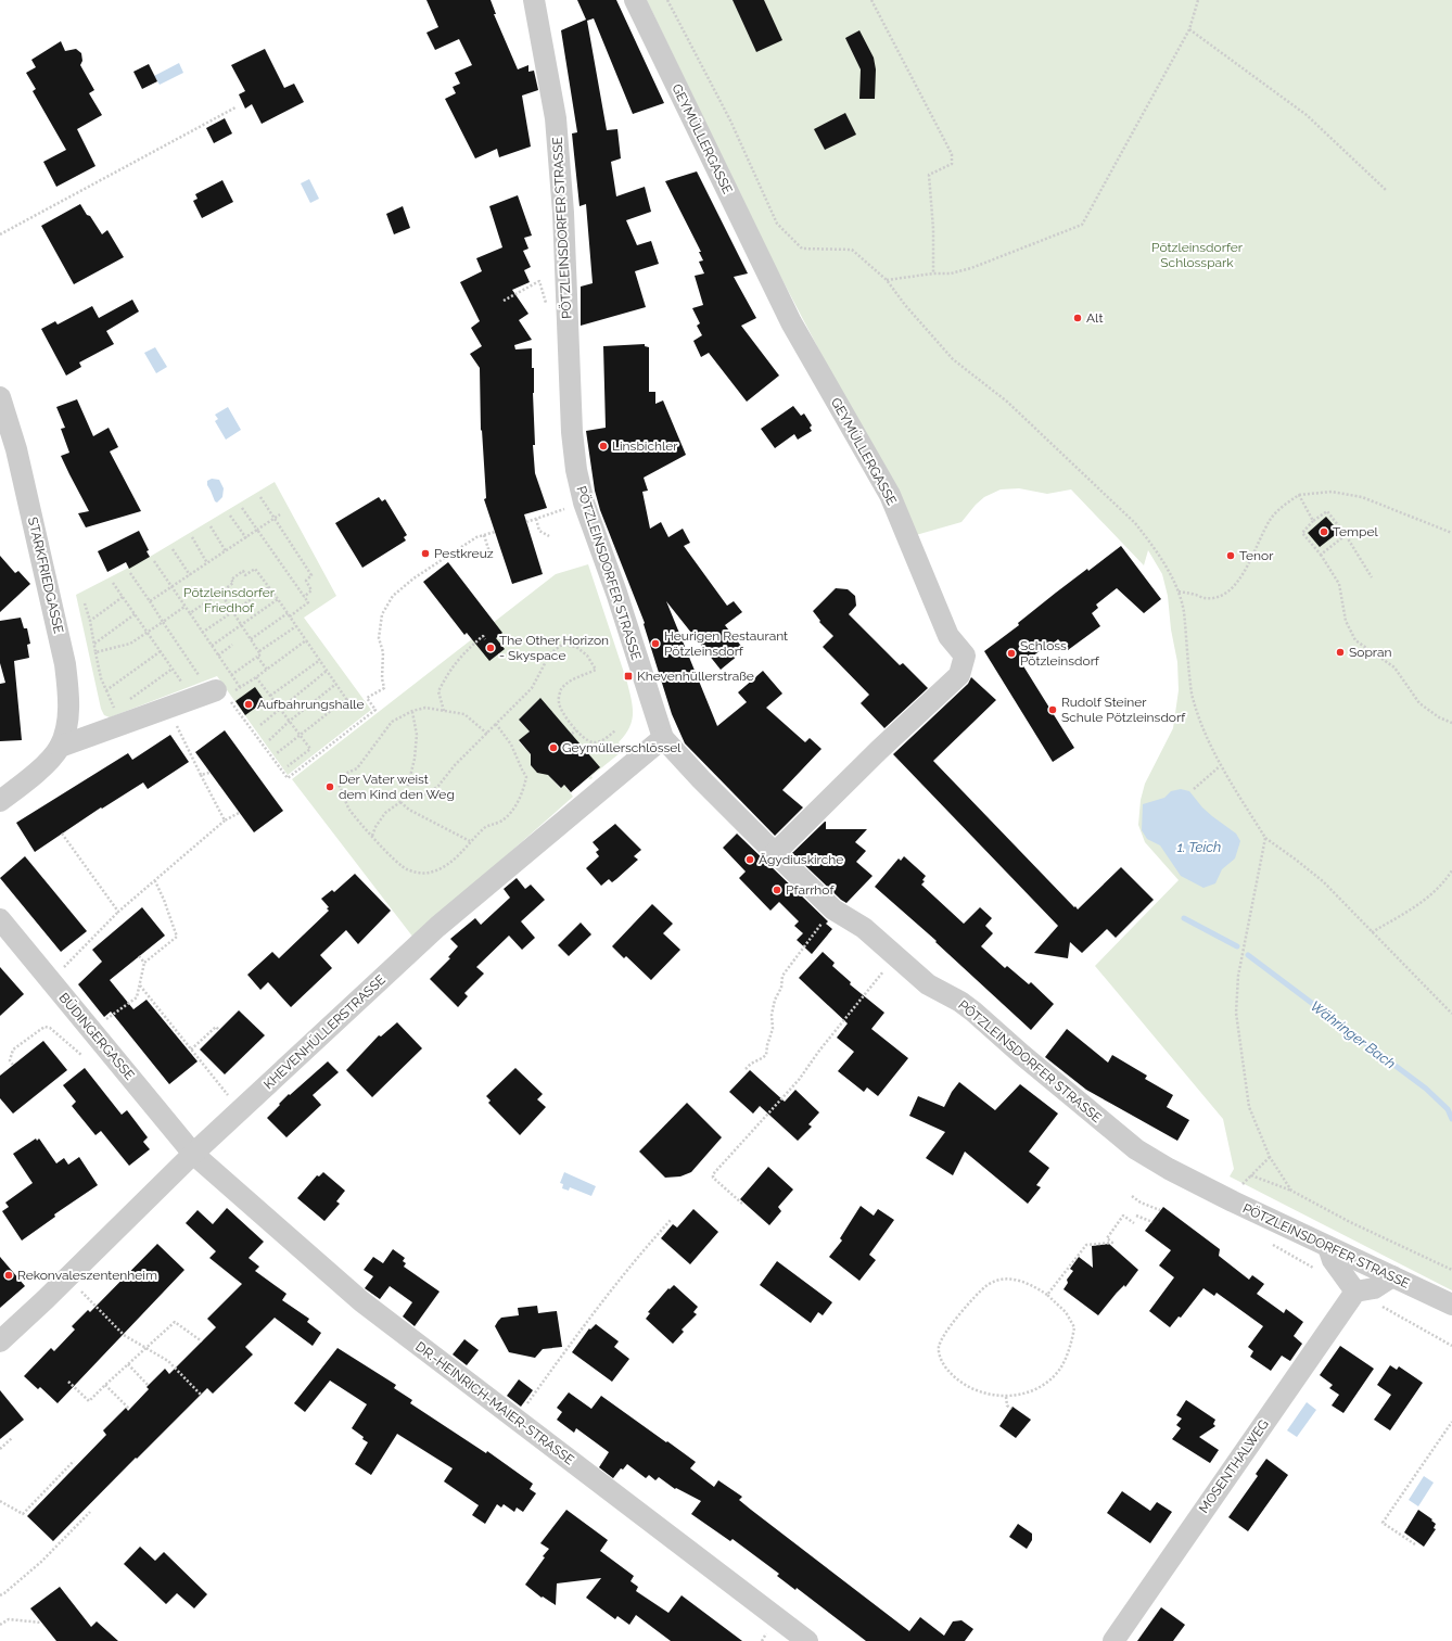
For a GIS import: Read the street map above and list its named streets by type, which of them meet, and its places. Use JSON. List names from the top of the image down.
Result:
{
  "streets": {
    "street": [
      "GEYMÜLLERGASSE",
      "PÖTZLEINSDORFER STRASSE",
      "STARKFRIEDGASSE",
      "KHEVENHÜLLERSTRASSE",
      "BÜDINGERGASSE",
      "DR.-HEINRICH-MAIER-STRASSE",
      "MOSENTHALWEG"
    ]
  },
  "crossings": [
    ["GEYMÜLLERGASSE", "PÖTZLEINSDORFER STRASSE"],
    ["PÖTZLEINSDORFER STRASSE", "KHEVENHÜLLERSTRASSE"],
    ["KHEVENHÜLLERSTRASSE", "BÜDINGERGASSE"],
    ["KHEVENHÜLLERSTRASSE", "DR.-HEINRICH-MAIER-STRASSE"],
    ["BÜDINGERGASSE", "DR.-HEINRICH-MAIER-STRASSE"]
  ],
  "water": ["1. Teich", "Währinger Bach"],
  "parks": ["Pötzleinsdorfer Schlosspark", "Pötzleinsdorfer Friedhof"],
  "places": {
    "other": [
      "Alt",
      "Linsbichler",
      "Tempel",
      "Pestkreuz",
      "Tenor",
      "Heurigen Restaurant Pötzleinsdorf",
      "The Other Horizon - Skyspace",
      "Sopran",
      "Schloss Pötzleinsdorf",
      "Aufbahrungshalle",
      "Rudolf Steiner Schule Pötzleinsdorf",
      "Geymüllerschlössel",
      "Der Vater weist dem Kind den Weg",
      "Ägydiuskirche",
      "Pfarrhof",
      "Rekonvaleszentenheim"
    ],
    "transit": ["Khevenhüllerstraße"]
  }
}
